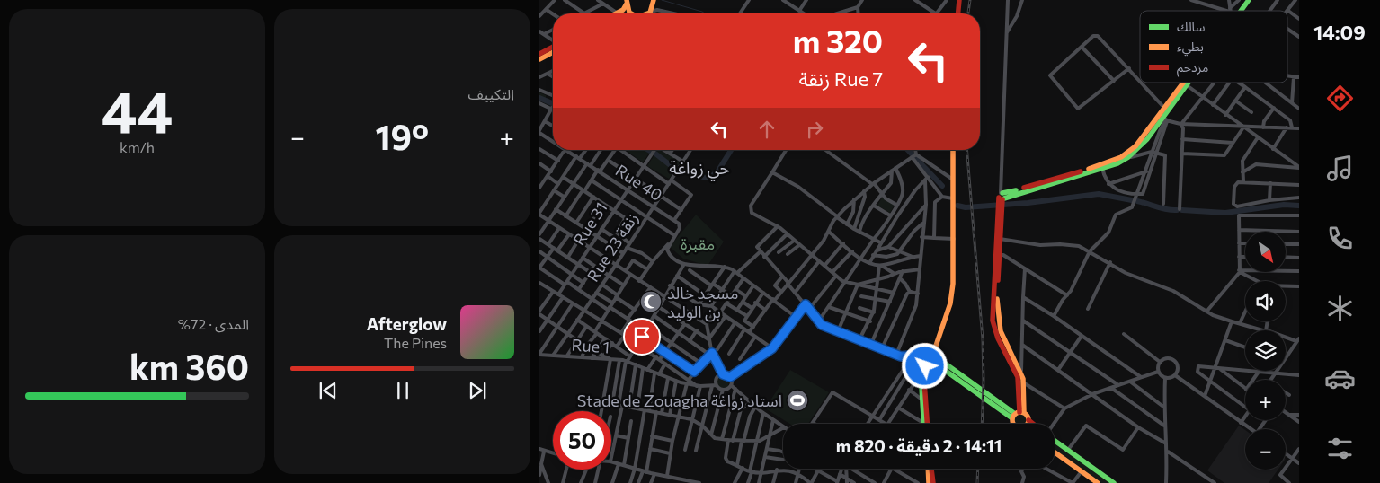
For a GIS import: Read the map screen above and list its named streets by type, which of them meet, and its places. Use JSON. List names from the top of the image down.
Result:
{
  "streets": {
    "street": [
      "Rue 40",
      "Rue 31",
      "Rue 23 زنقة",
      "Rue 1"
    ]
  },
  "crossings": [
    ["Rue 40", "Rue 31"],
    ["Rue 40", "Rue 23 زنقة"],
    ["Rue 23 زنقة", "Rue 1"]
  ],
  "districts": ["حي زواغة"],
  "parks": ["مقبرة"],
  "places": {
    "mosque": ["مسجد خالد بن الوليد"],
    "sports": ["Stade de Zouagha استاد زواغة"]
  },
  "legend": ["سالك", "بطيء", "مزدحم"],
  "north": "bottom right",
  "page": {
    "tabs": "14:09",
    "tile": [
      "التكييف",
      ["44", "km/h"],
      ["المدى · 72%", "360 km"]
    ],
    "turn": ["320 m", "Rue 7 زنقة"],
    "heat": ["−", "19°", "+"],
    "map_buttons": ["+", "−"],
    "song": ["Afterglow", "The Pines"],
    "limit": "50",
    "trip": "14:11 · 2 دقيقة · 820 m"
  }
}
